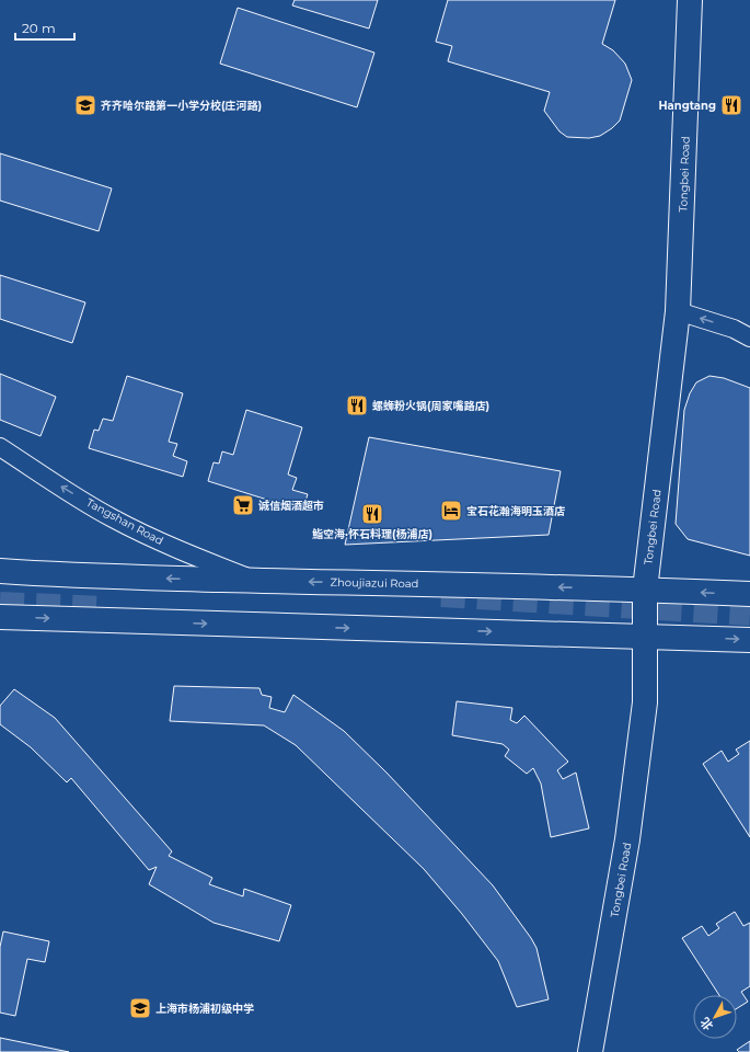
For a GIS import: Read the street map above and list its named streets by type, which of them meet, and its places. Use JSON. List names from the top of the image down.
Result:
{
  "streets": {
    "main road": ["Tongbei Road", "Zhoujiazui Road"],
    "street": ["Tangshan Road"]
  },
  "crossings": [
    ["Tongbei Road", "Zhoujiazui Road"],
    ["Tangshan Road", "Zhoujiazui Road"]
  ],
  "one_way": ["Tangshan Road"],
  "places": {
    "school or university": ["齐齐哈尔路第一小学分校(庄河路)", "上海市杨浦初级中学"],
    "restaurant": ["Hangtang", "螺蛳粉火锅(周家嘴路店)", "鮨空海·怀石料理(杨浦店)"],
    "supermarket": ["诚信烟酒超市"],
    "hotel": ["宝石花瀚海明玉酒店"]
  },
  "scale_bar": "20 m",
  "north": "bottom left"
}
